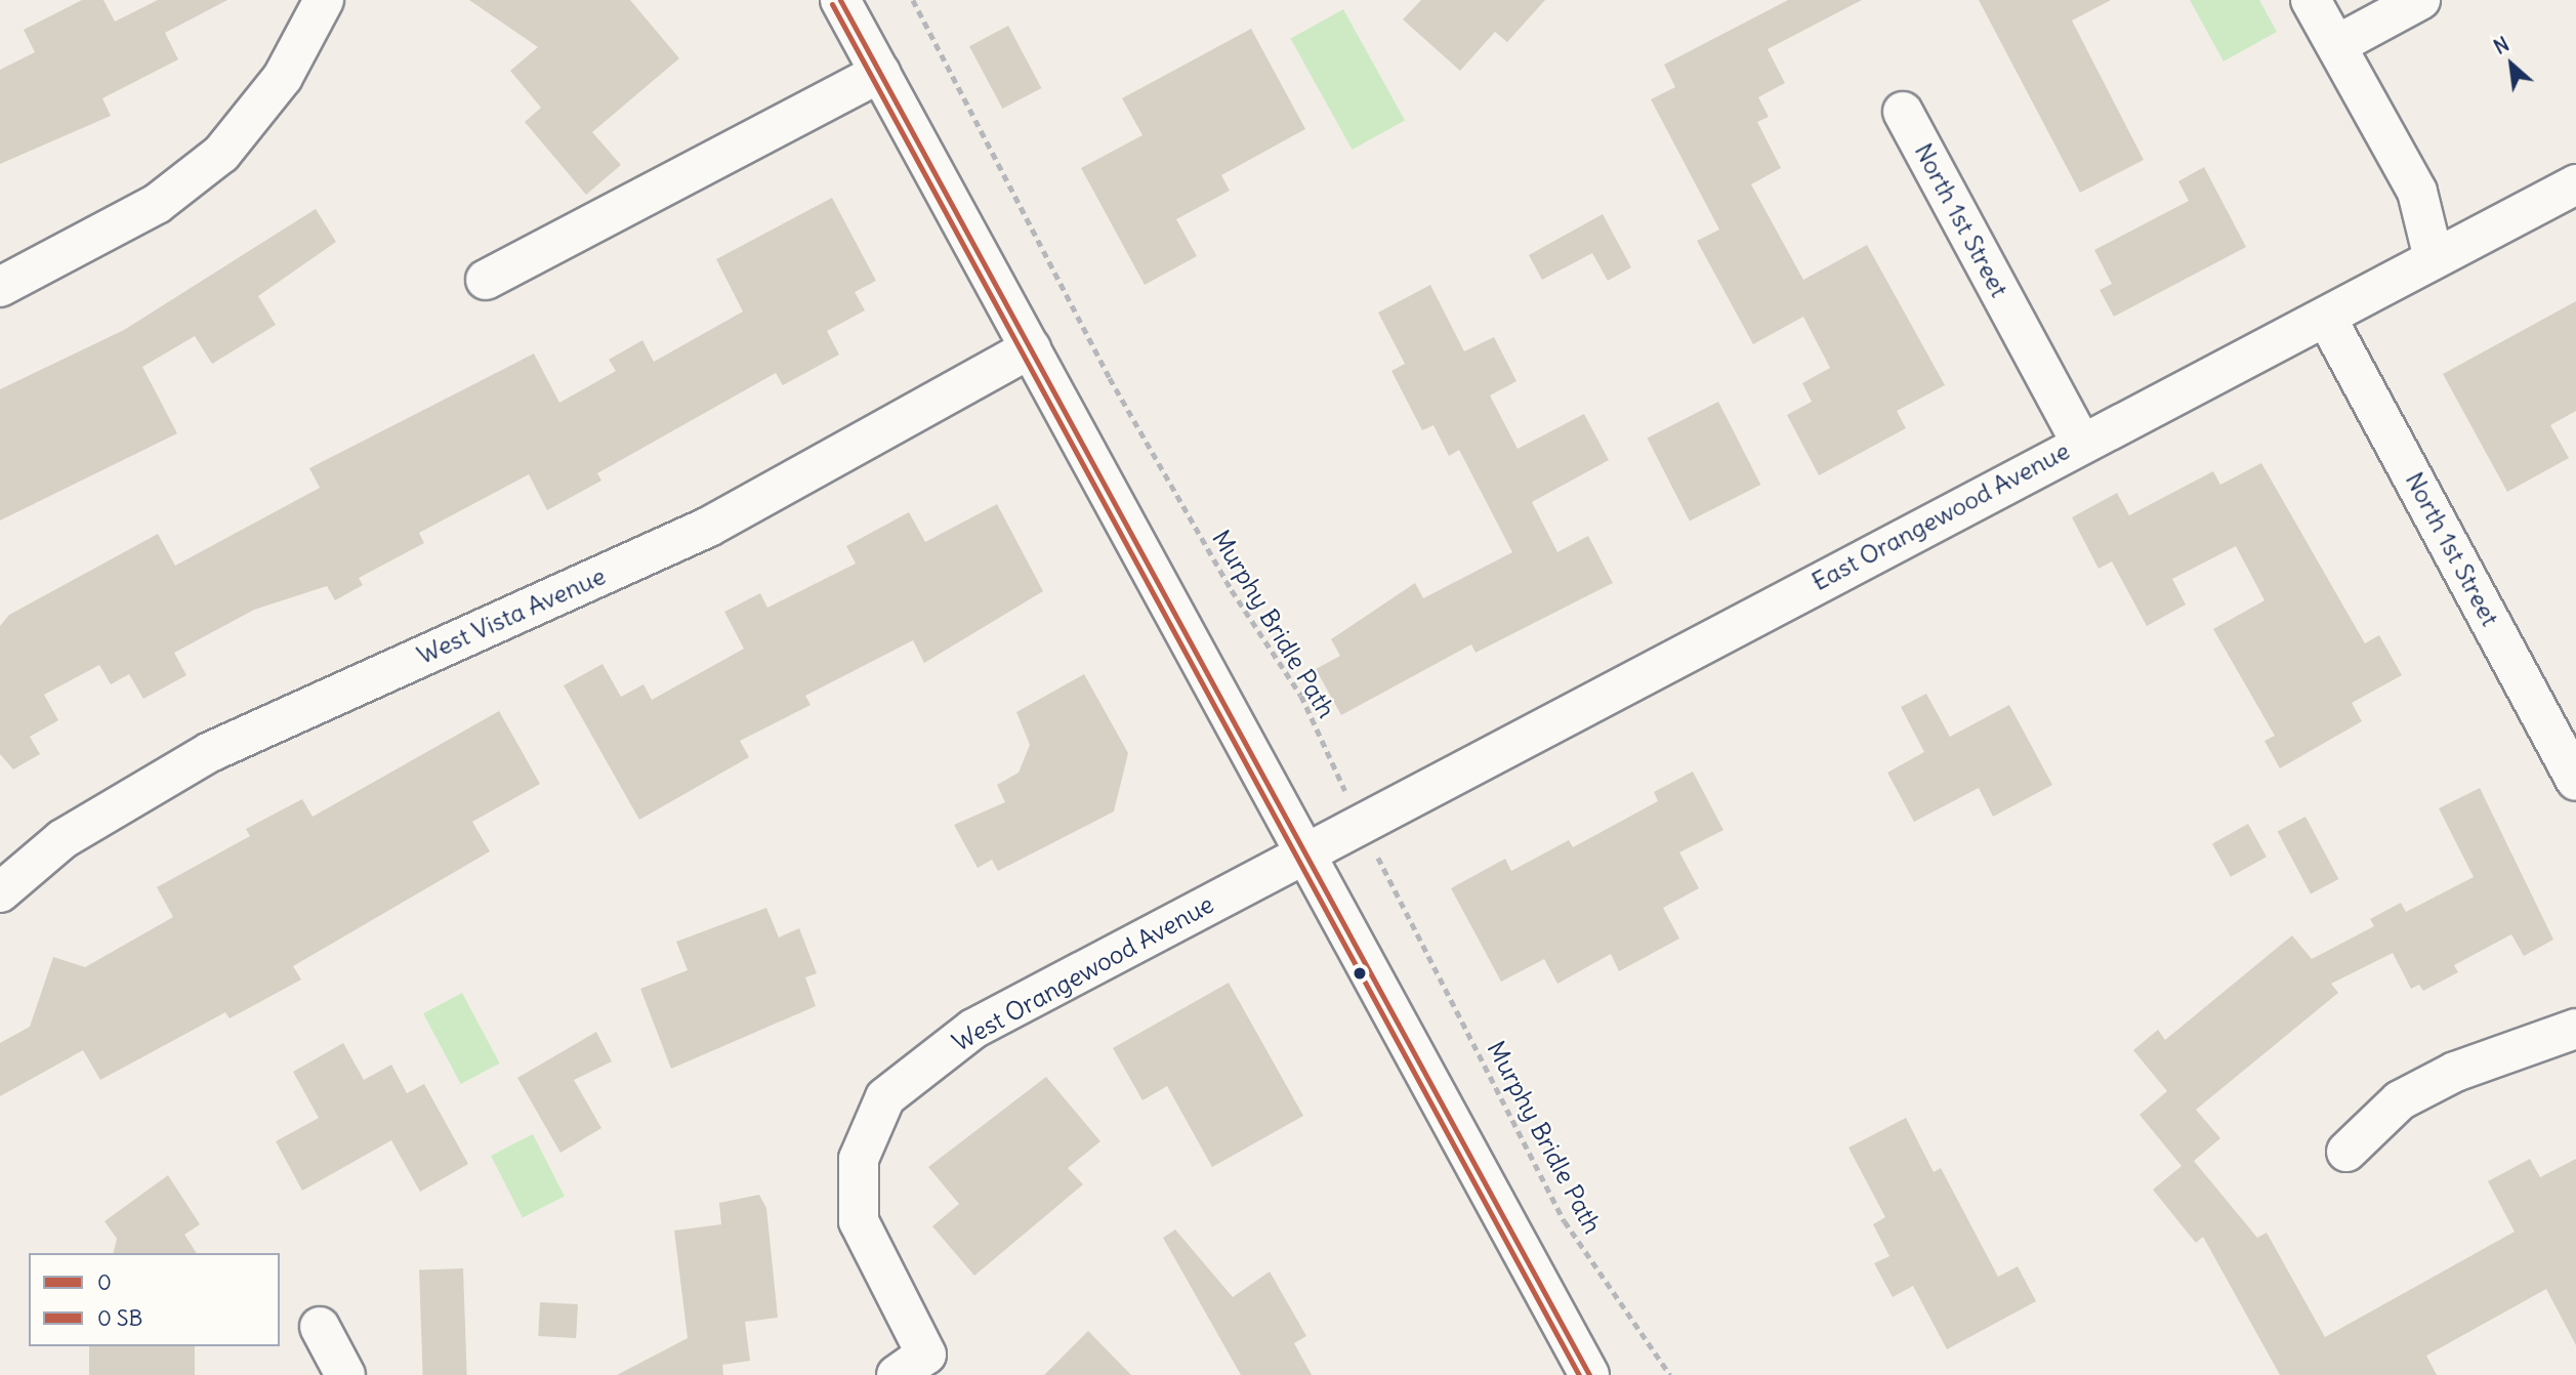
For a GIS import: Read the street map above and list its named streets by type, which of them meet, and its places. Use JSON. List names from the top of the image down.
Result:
{
  "streets": {
    "street": [
      "North 1st Street",
      "East Orangewood Avenue",
      "West Vista Avenue",
      "West Orangewood Avenue"
    ],
    "path": ["Murphy Bridle Path"]
  },
  "crossings": [
    ["North 1st Street", "East Orangewood Avenue"],
    ["East Orangewood Avenue", "Murphy Bridle Path"],
    ["East Orangewood Avenue", "West Orangewood Avenue"]
  ],
  "lines": ["transit line 0"],
  "legend": ["0", "0 SB"],
  "north": "top left"
}
